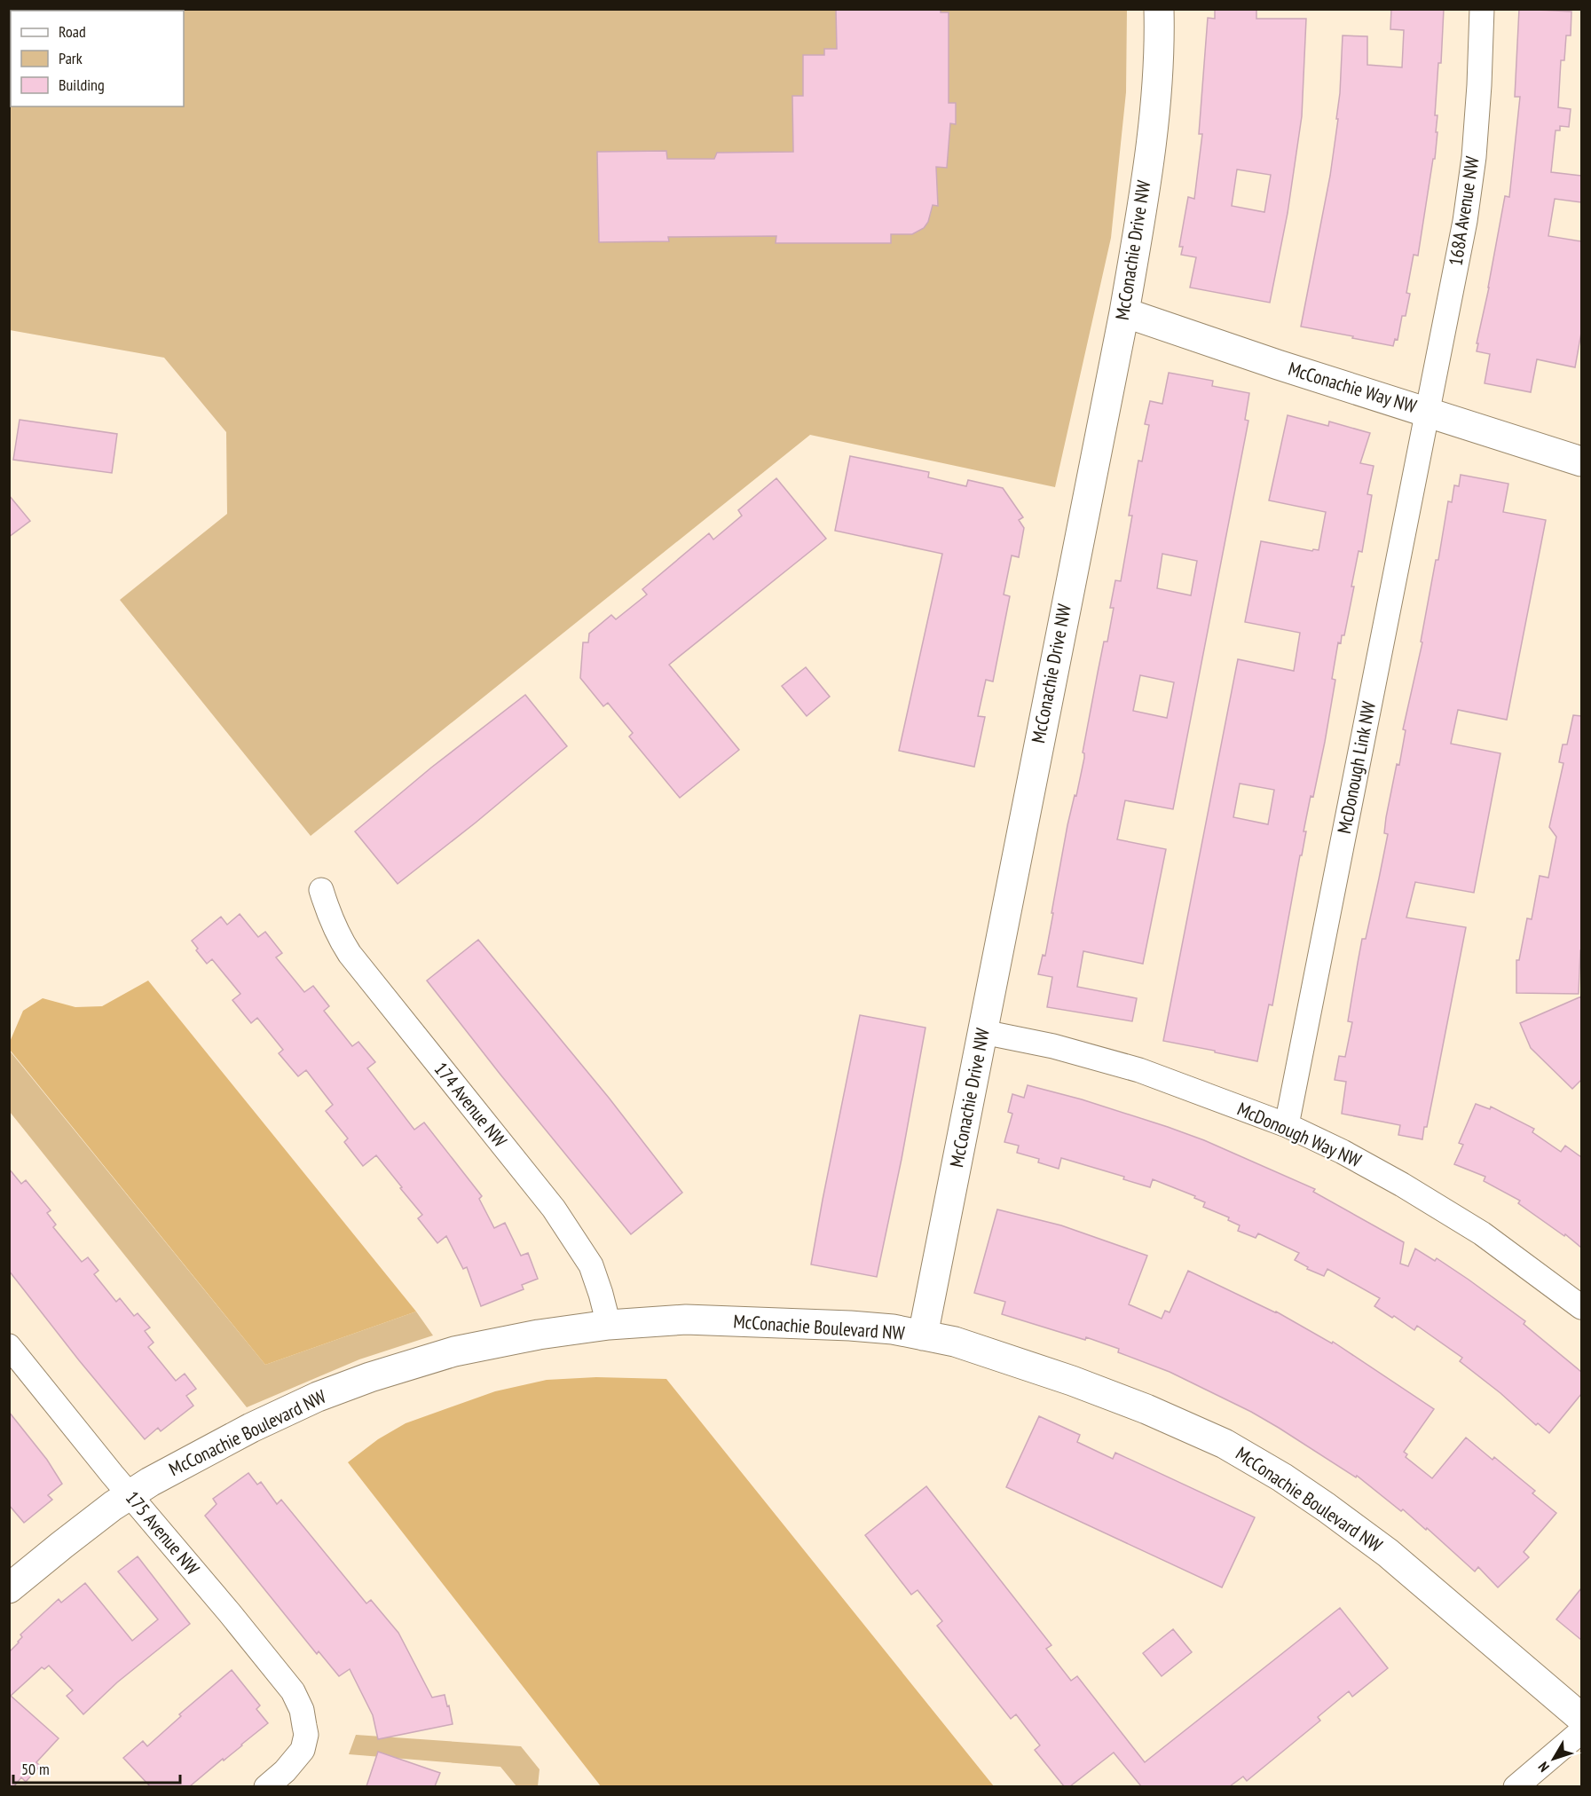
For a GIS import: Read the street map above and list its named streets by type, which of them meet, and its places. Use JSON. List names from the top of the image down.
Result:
{
  "streets": {
    "street": [
      "168A Avenue NW",
      "McConachie Drive NW",
      "McConachie Way NW",
      "McDonough Link NW",
      "174 Avenue NW",
      "McDonough Way NW",
      "McConachie Boulevard NW",
      "175 Avenue NW"
    ]
  },
  "crossings": [
    ["168A Avenue NW", "McConachie Way NW"],
    ["168A Avenue NW", "McDonough Link NW"],
    ["McConachie Drive NW", "McConachie Way NW"],
    ["McConachie Drive NW", "McDonough Way NW"],
    ["McConachie Drive NW", "McConachie Boulevard NW"],
    ["McConachie Way NW", "McDonough Link NW"],
    ["McDonough Link NW", "McDonough Way NW"],
    ["174 Avenue NW", "McConachie Boulevard NW"],
    ["McConachie Boulevard NW", "175 Avenue NW"]
  ],
  "legend": ["Road", "Park", "Building"],
  "scale_bar": "50 m",
  "north": "bottom left"
}
